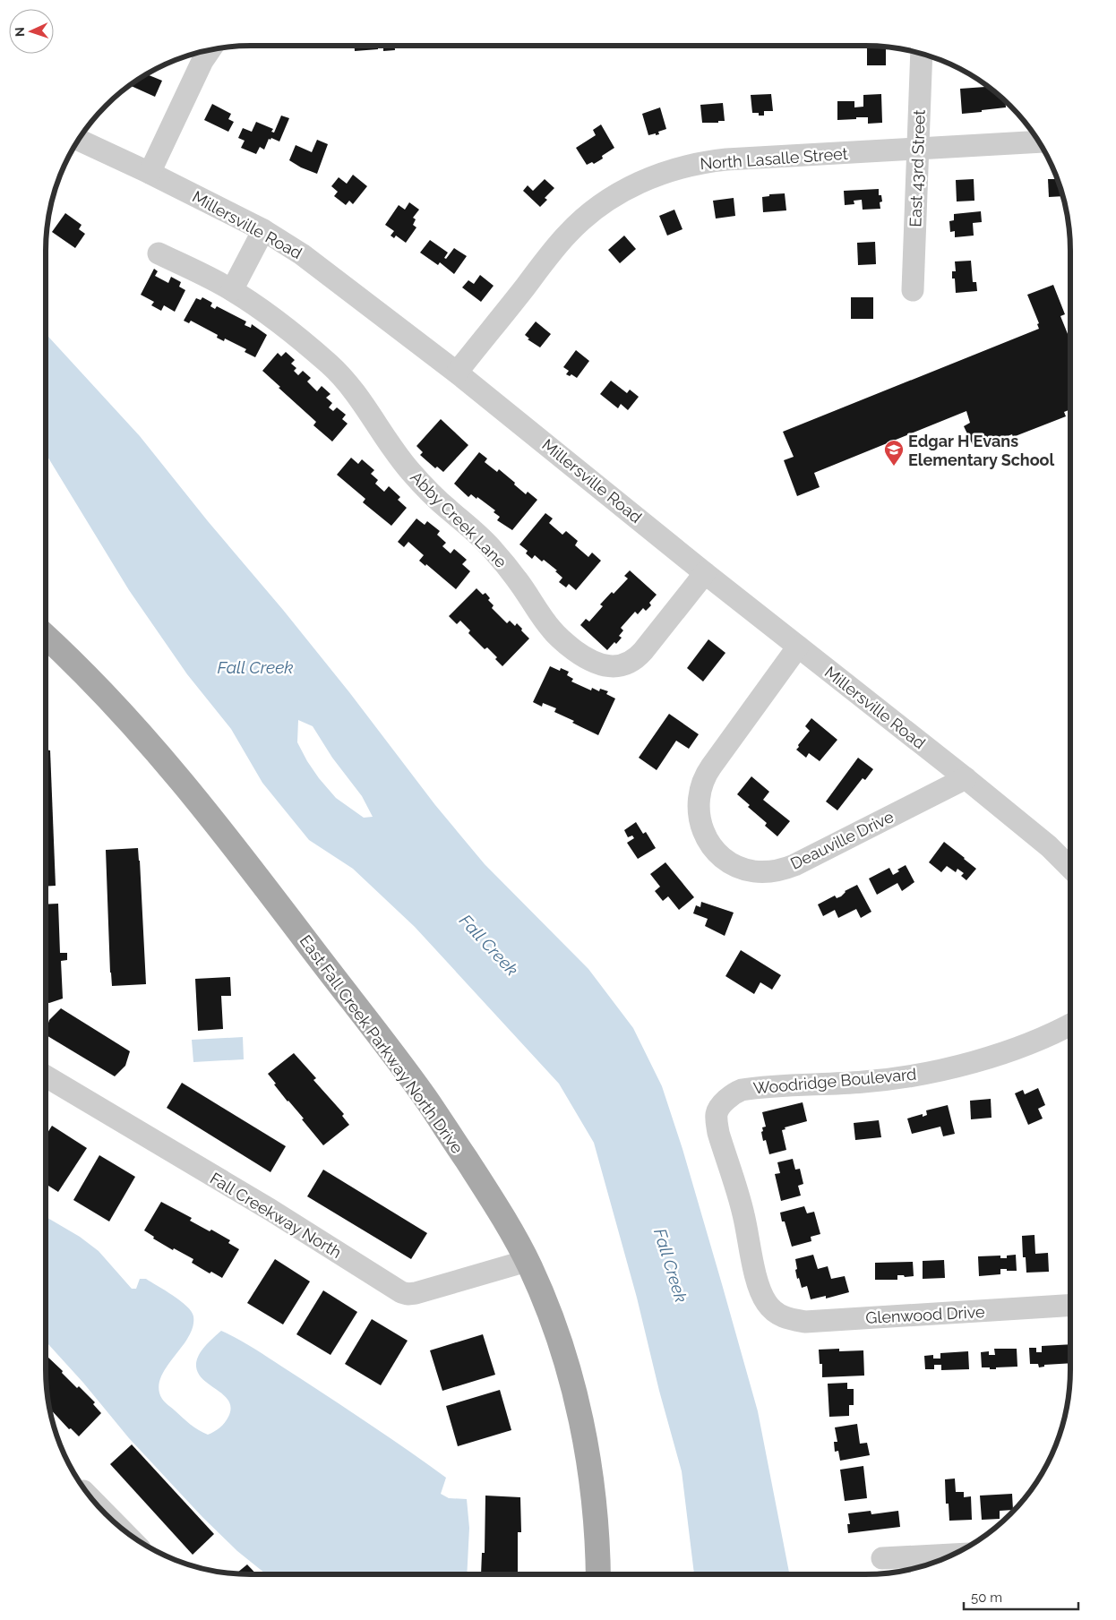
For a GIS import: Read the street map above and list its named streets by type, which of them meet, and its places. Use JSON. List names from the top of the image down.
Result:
{
  "streets": {
    "main road": ["East Fall Creek Parkway North Drive"],
    "street": [
      "North Lasalle Street",
      "East 43rd Street",
      "Millersville Road",
      "Abby Creek Lane",
      "Deauville Drive",
      "Woodridge Boulevard",
      "Fall Creekway North",
      "Glenwood Drive"
    ]
  },
  "crossings": [
    ["North Lasalle Street", "East 43rd Street"],
    ["North Lasalle Street", "Millersville Road"],
    ["Millersville Road", "Abby Creek Lane"],
    ["Millersville Road", "Deauville Drive"],
    ["East Fall Creek Parkway North Drive", "Fall Creekway North"],
    ["Woodridge Boulevard", "Glenwood Drive"]
  ],
  "water": ["Fall Creek"],
  "places": {
    "school or university": ["Edgar H Evans Elementary School"]
  },
  "scale_bar": "50 m",
  "north": "left"
}
